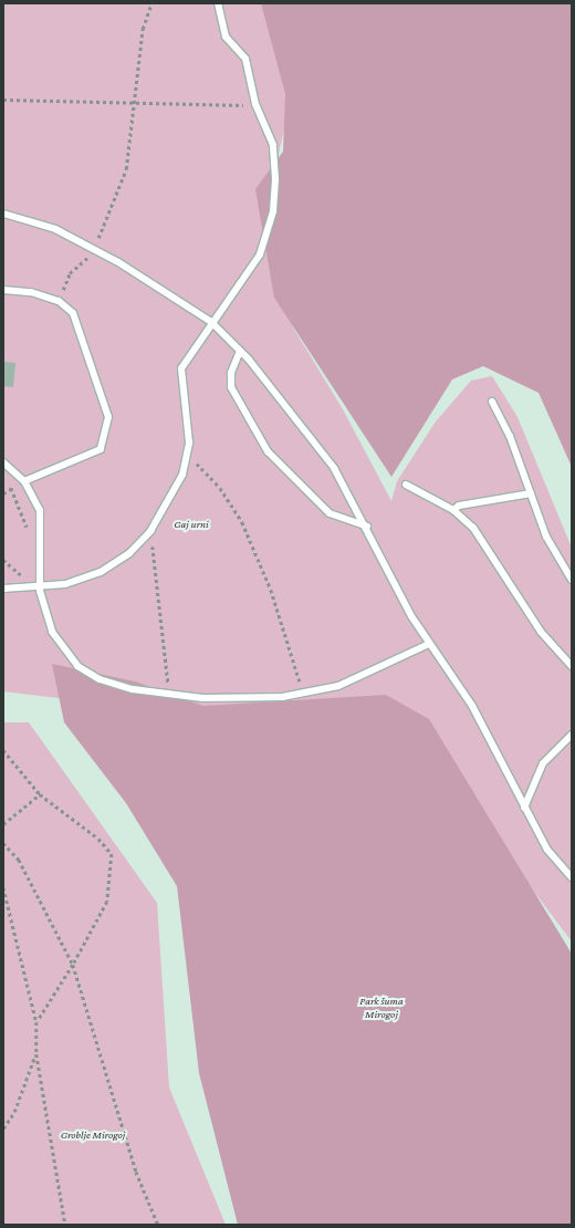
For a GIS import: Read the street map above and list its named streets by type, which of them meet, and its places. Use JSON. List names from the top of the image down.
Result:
{
  "parks": ["Gaj urni", "Park šuma Mirogoj", "Groblje Mirogoj"]
}
